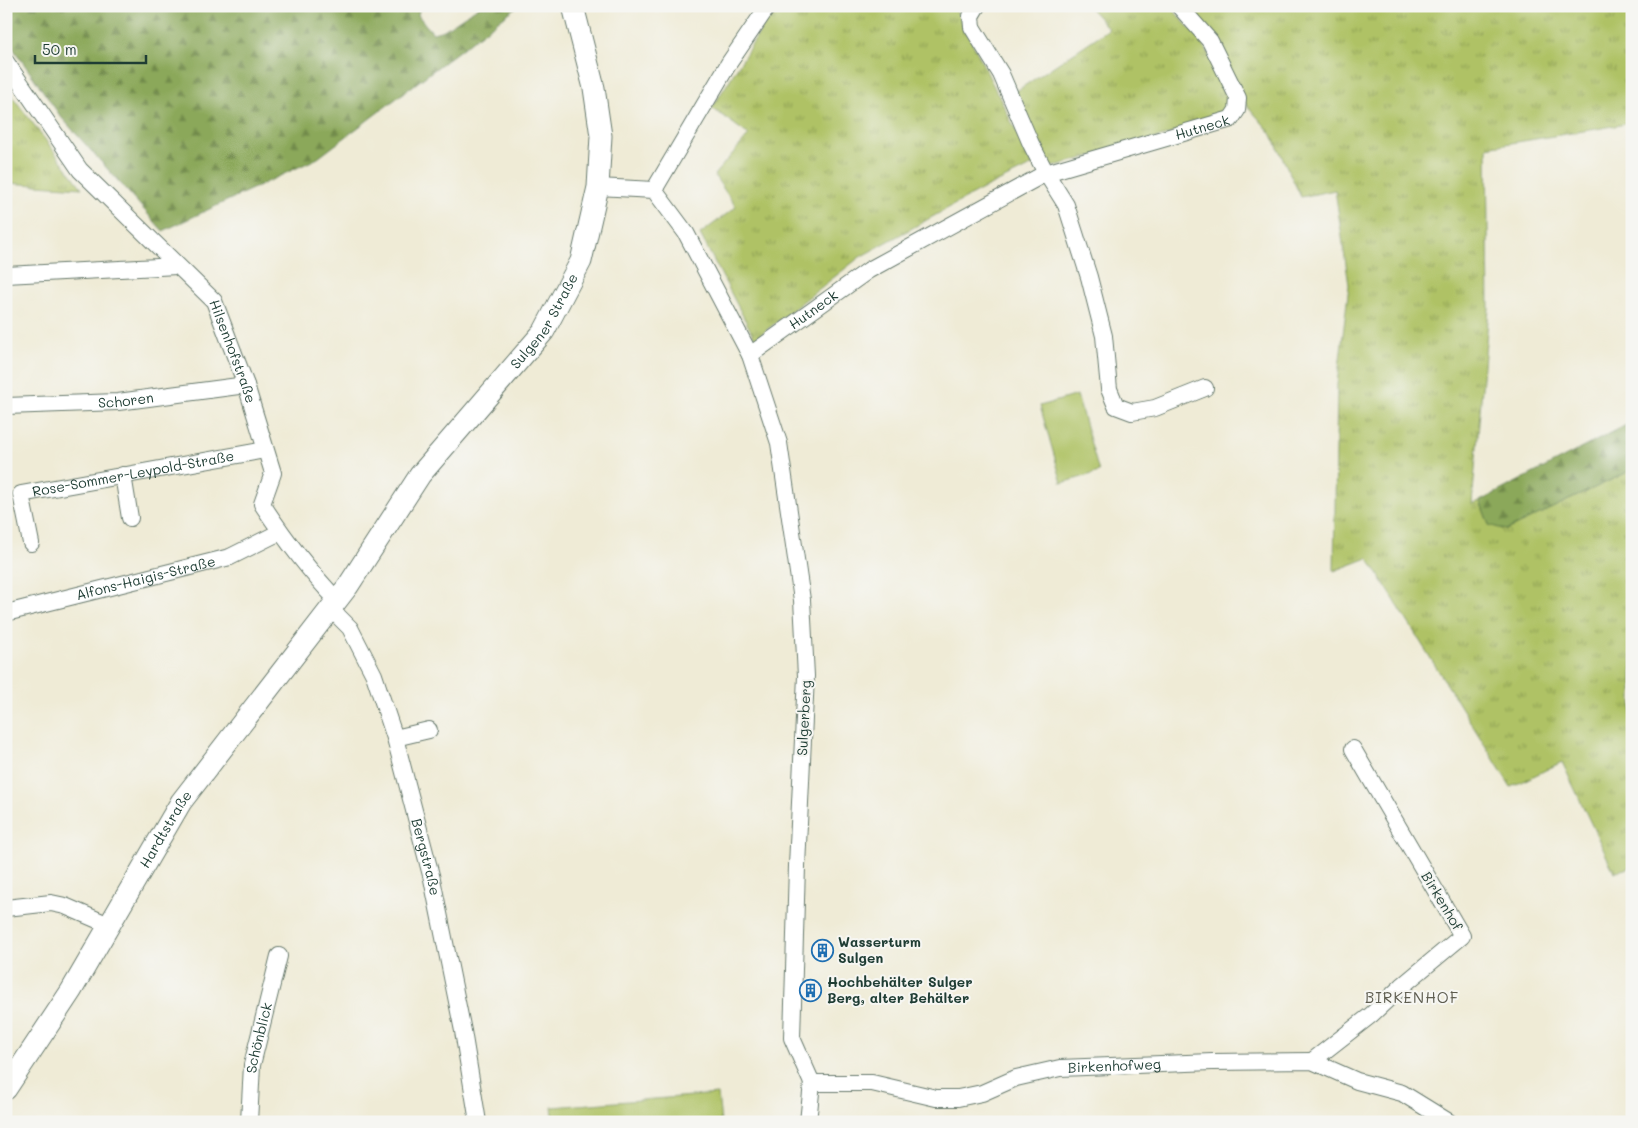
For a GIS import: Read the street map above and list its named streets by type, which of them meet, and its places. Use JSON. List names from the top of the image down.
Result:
{
  "streets": {
    "main road": ["Sulgener Straße", "Hardtstraße"],
    "street": [
      "Hutneck",
      "Hilsenhofstraße",
      "Schoren",
      "Rose-Sommer-Leypold-Straße",
      "Alfons-Haigis-Straße",
      "Sulgerberg",
      "Bergstraße",
      "Birkenhof",
      "Schönblick",
      "Birkenhofweg"
    ]
  },
  "crossings": [
    ["Hutneck", "Sulgerberg"],
    ["Sulgener Straße", "Hilsenhofstraße"],
    ["Sulgener Straße", "Hardtstraße"],
    ["Sulgener Straße", "Bergstraße"],
    ["Hilsenhofstraße", "Schoren"],
    ["Hilsenhofstraße", "Rose-Sommer-Leypold-Straße"],
    ["Hilsenhofstraße", "Alfons-Haigis-Straße"],
    ["Hilsenhofstraße", "Hardtstraße"],
    ["Hilsenhofstraße", "Bergstraße"],
    ["Sulgerberg", "Birkenhofweg"],
    ["Hardtstraße", "Bergstraße"],
    ["Birkenhof", "Birkenhofweg"]
  ],
  "districts": ["BIRKENHOF"],
  "places": {
    "building": ["Wasserturm Sulgen", "Hochbehälter Sulger Berg, alter Behälter"]
  },
  "scale_bar": "50 m"
}
